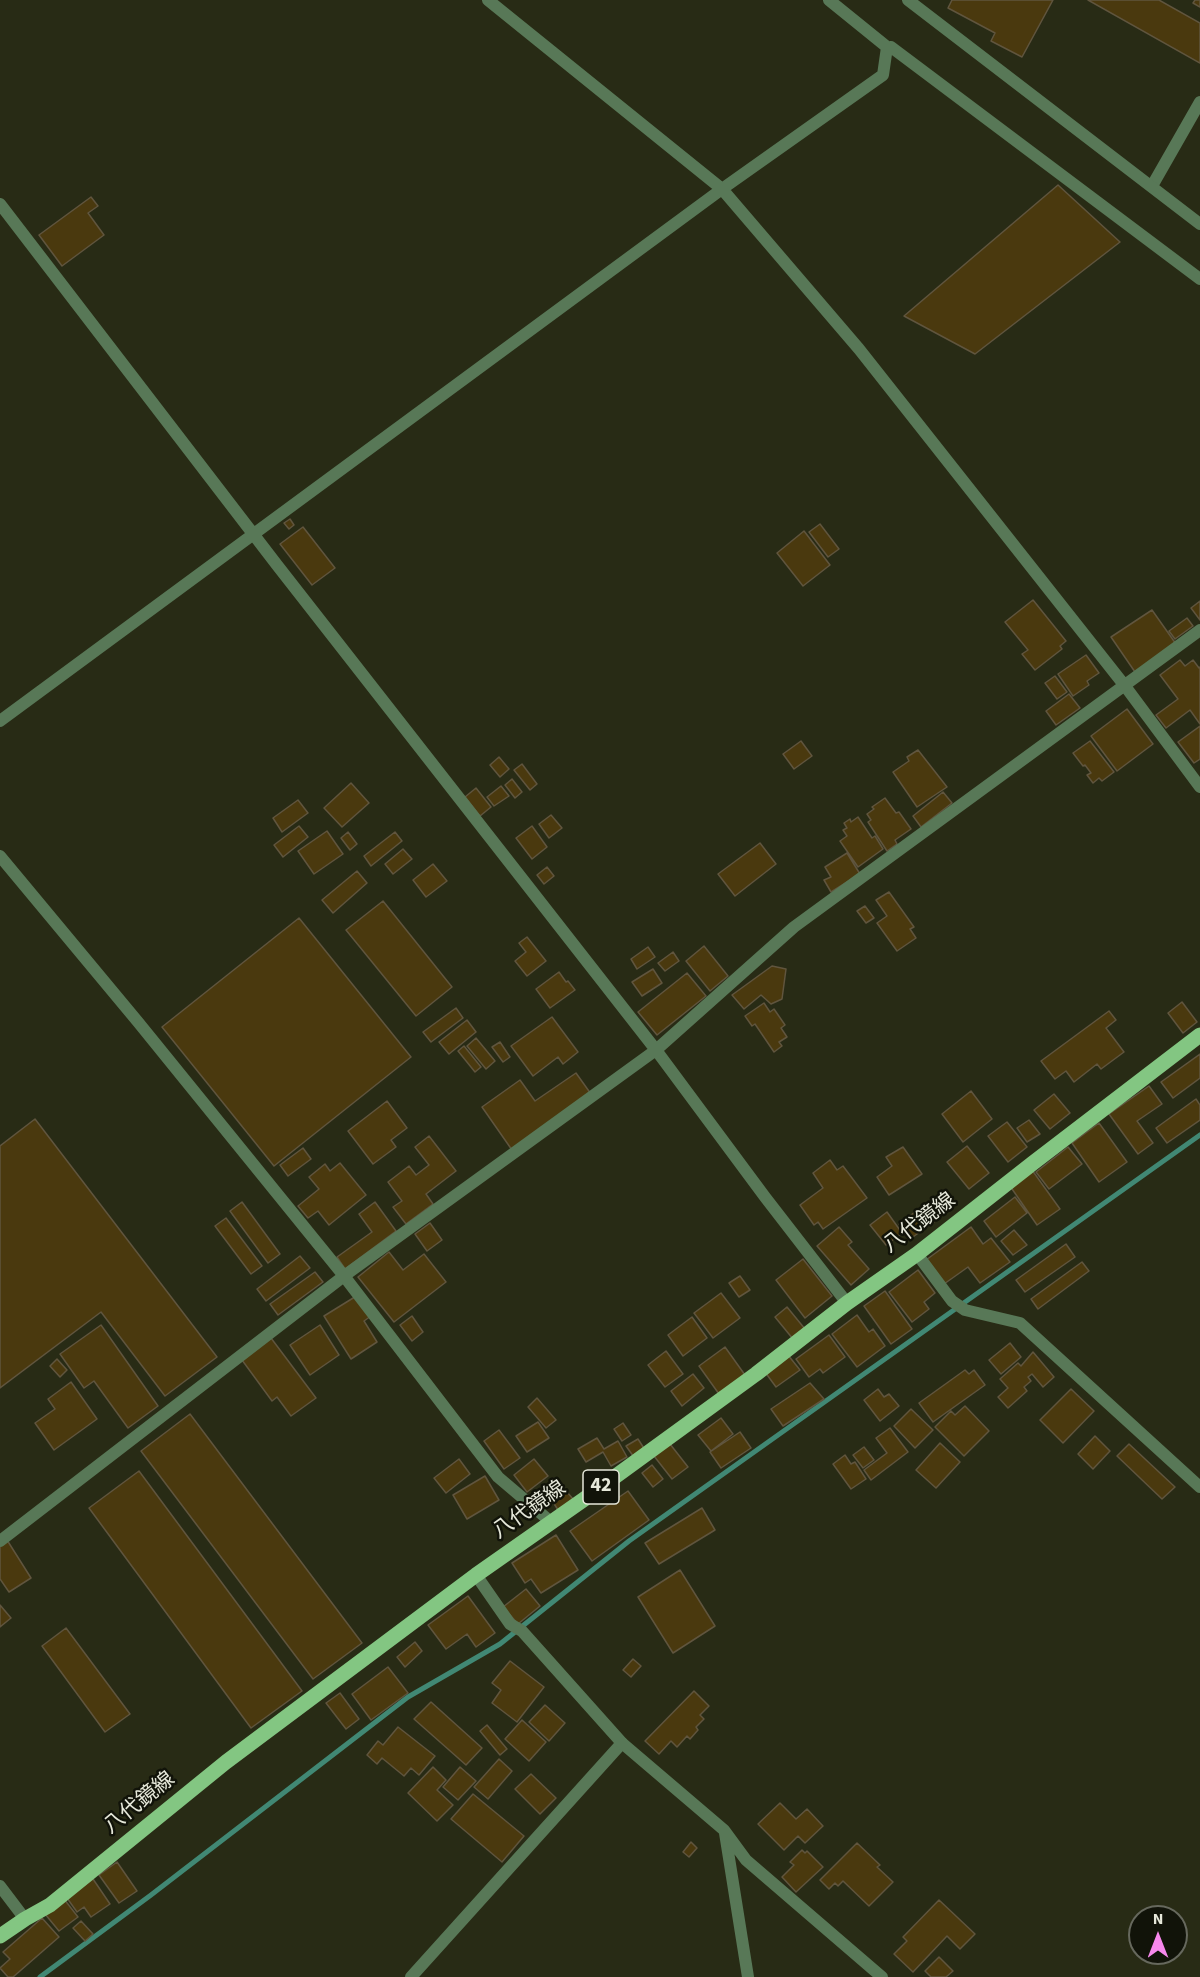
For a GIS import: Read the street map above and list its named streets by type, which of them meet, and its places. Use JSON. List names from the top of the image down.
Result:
{
  "streets": {
    "main road": ["八代鏡線", "42"]
  },
  "north": "top"
}
